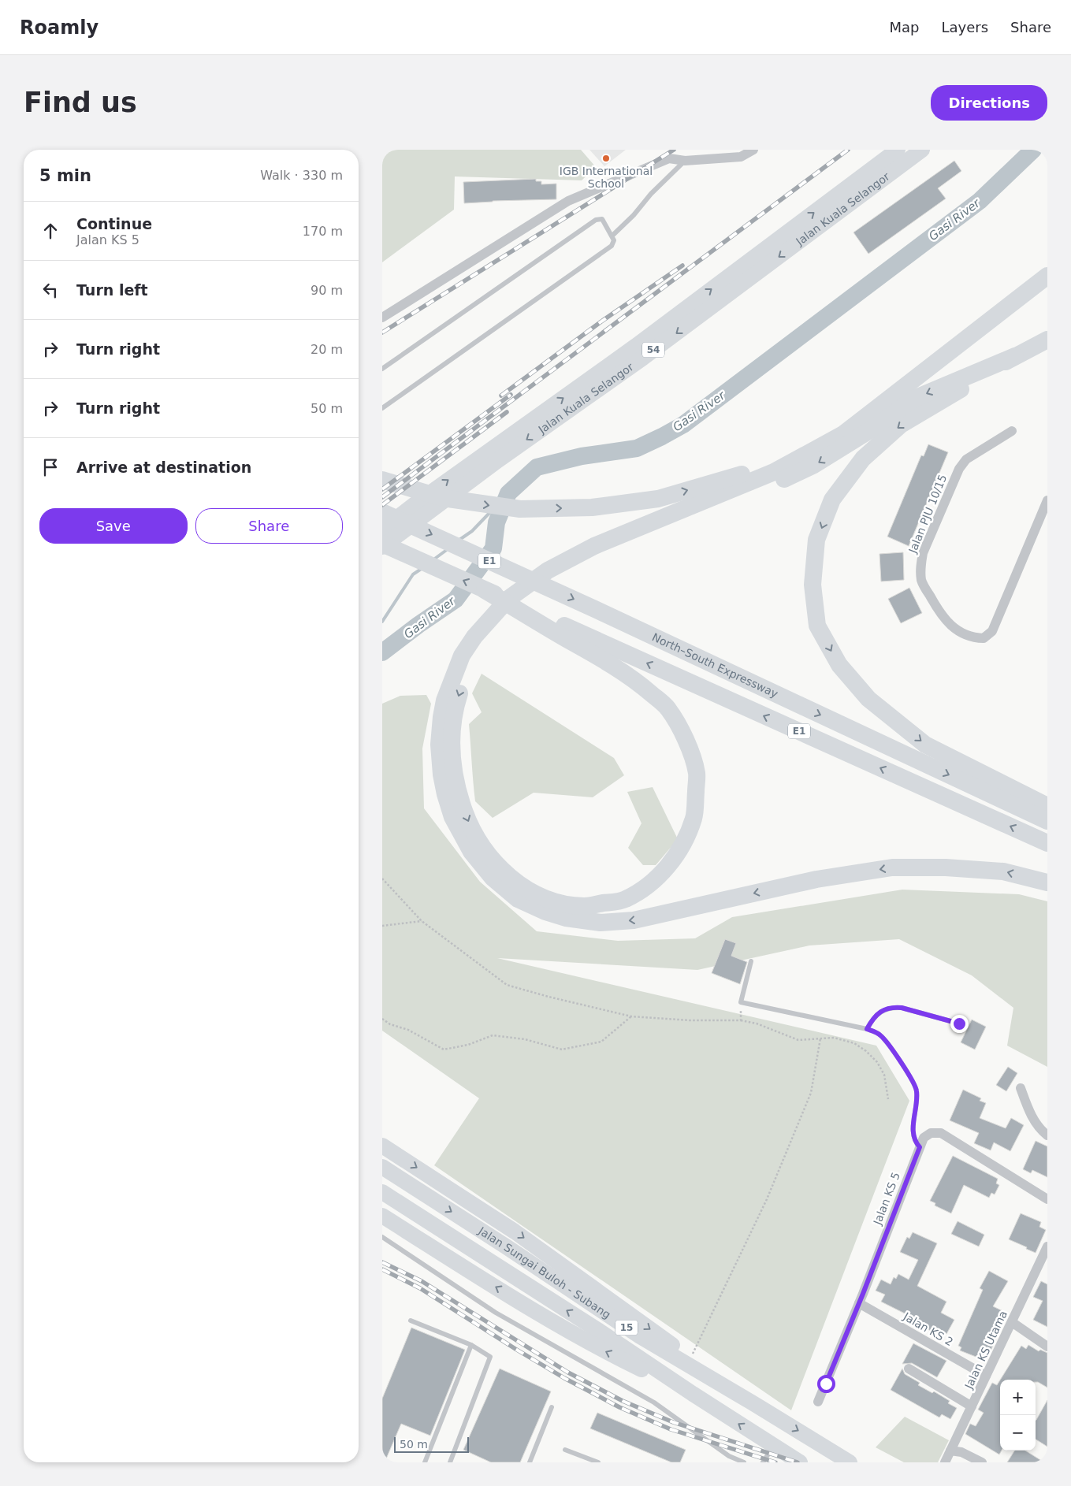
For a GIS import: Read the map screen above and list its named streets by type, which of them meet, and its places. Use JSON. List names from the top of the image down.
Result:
{
  "streets": {
    "highway": [
      "Jalan Kuala Selangor",
      "54",
      "E1",
      "North–South Expressway",
      "Jalan Sungai Buloh - Subang",
      "15"
    ],
    "street": [
      "Jalan PJU 10/15",
      "Jalan KS 5",
      "Jalan KS 2",
      "Jalan KS Utama"
    ]
  },
  "crossings": [
    ["Jalan Kuala Selangor", "E1"],
    ["Jalan KS 5", "Jalan KS 2"],
    ["Jalan KS 2", "Jalan KS Utama"]
  ],
  "water": ["Gasi River"],
  "places": ["IGB International School"],
  "scale_bar": "50 m",
  "page": {
    "header": "Roamly",
    "nav": ["Map", "Layers", "Share"],
    "buttons": [
      "Directions",
      ["Save", "Share"]
    ],
    "title": "Find us",
    "heading": ["5 min", "Walk · 330 m"],
    "list": [
      ["Continue", "Jalan KS 5", "170 m"],
      ["Turn left", "90 m"],
      ["Turn right", "20 m"],
      ["Turn right", "50 m"],
      "Arrive at destination"
    ],
    "map_buttons": ["+", "−"],
    "scale": "50 m"
  }
}
